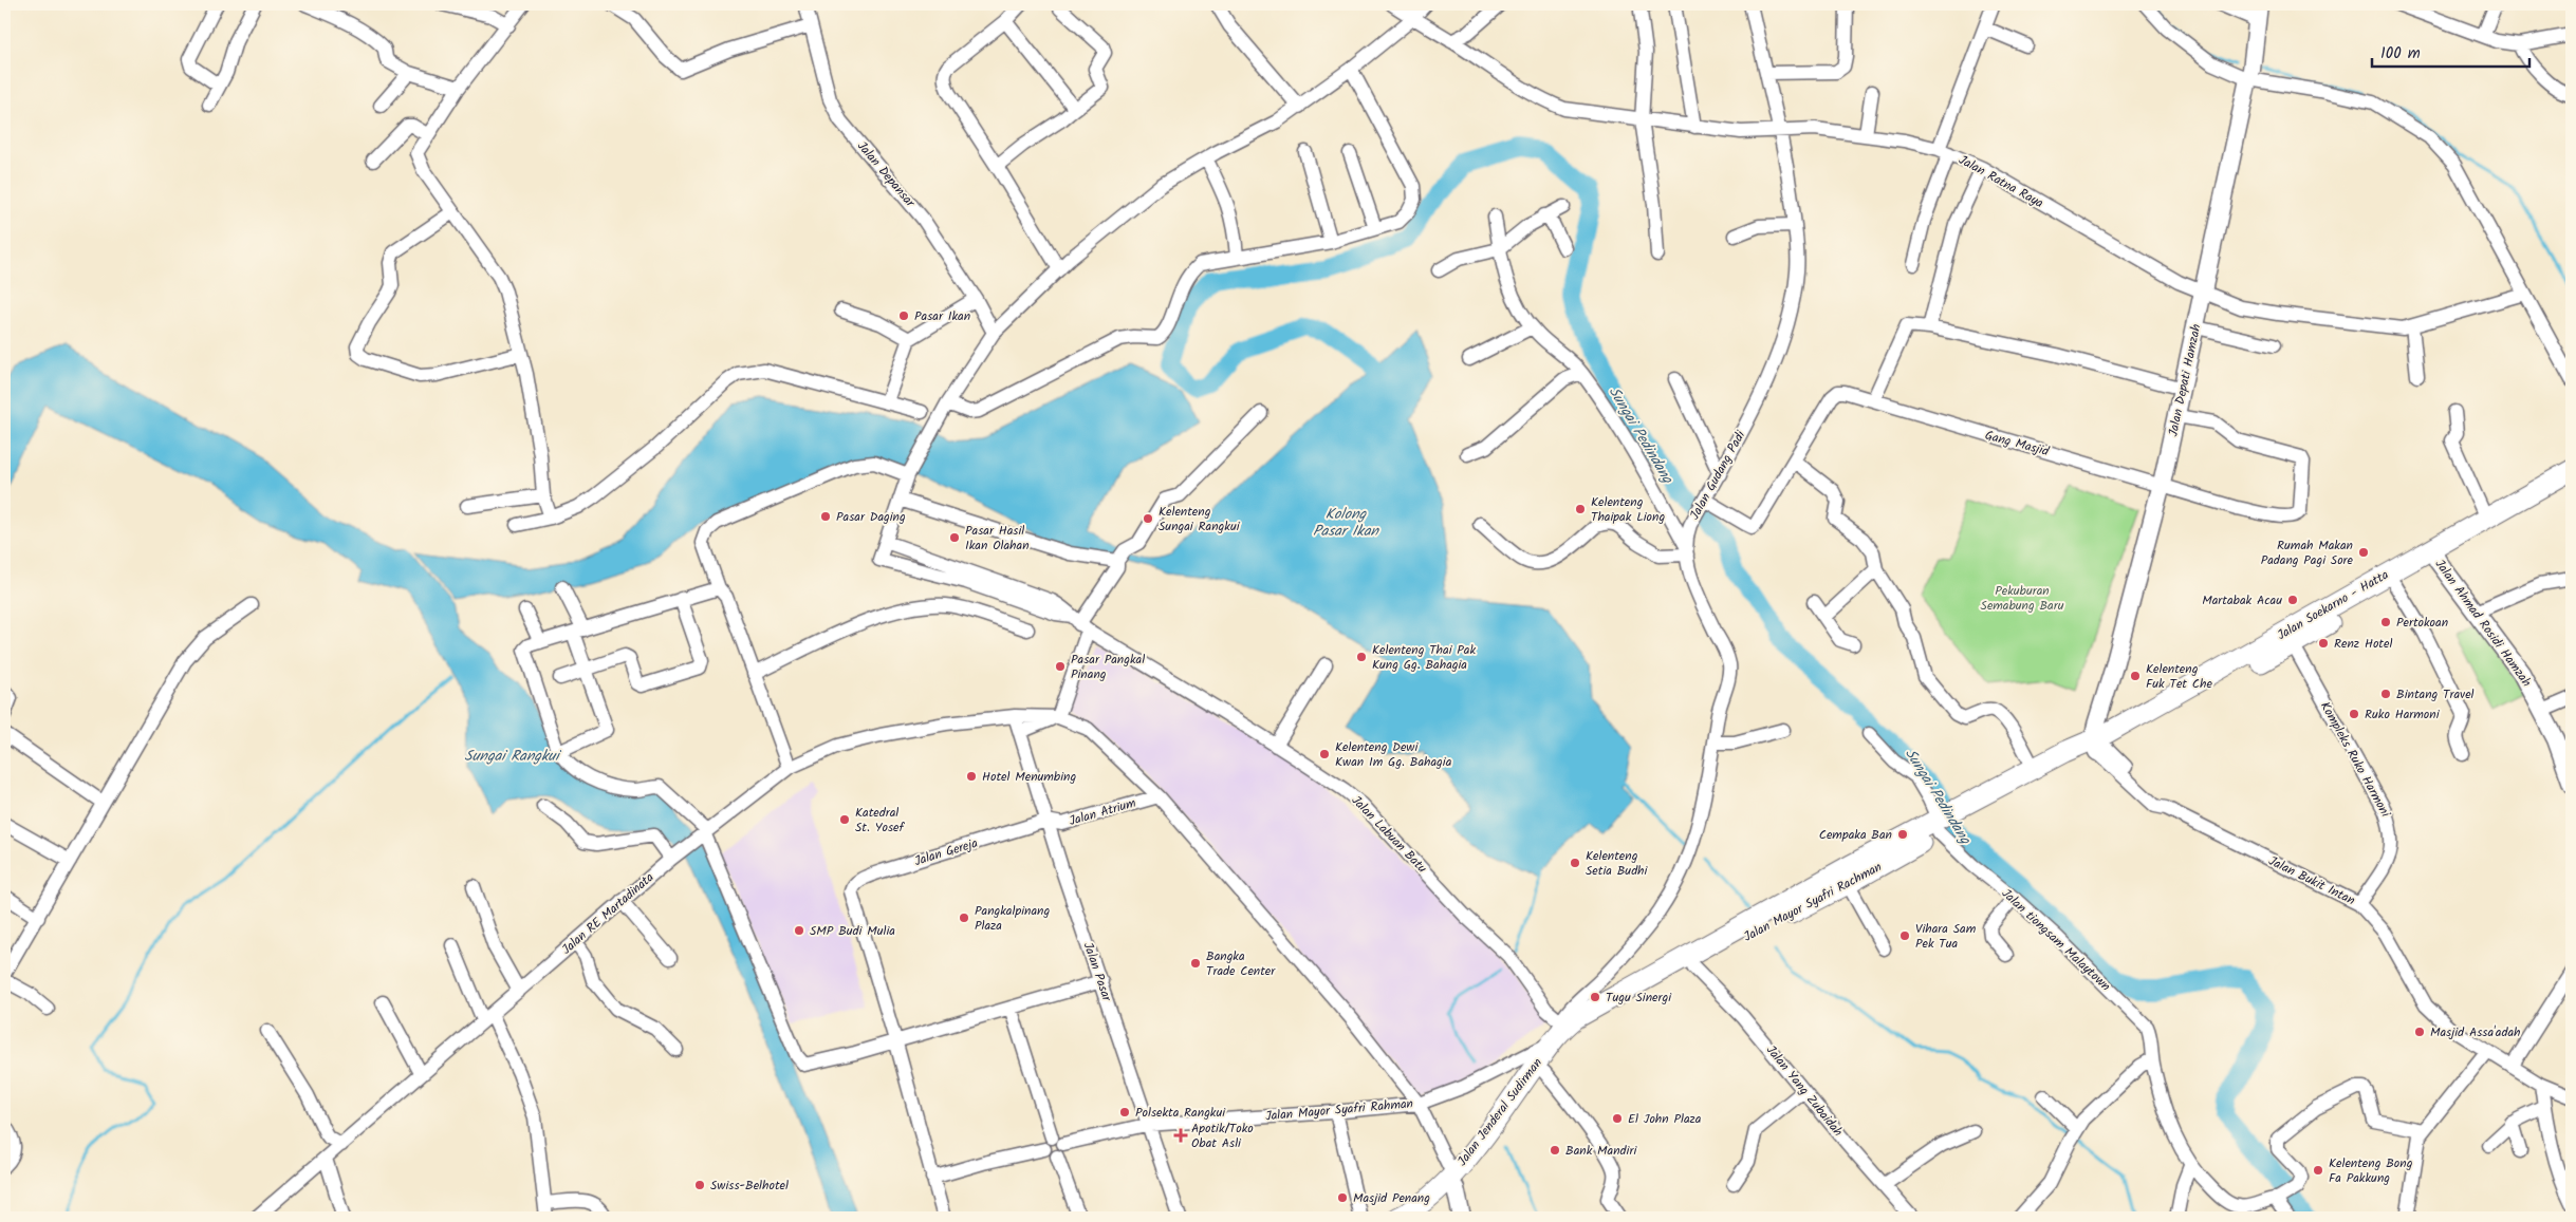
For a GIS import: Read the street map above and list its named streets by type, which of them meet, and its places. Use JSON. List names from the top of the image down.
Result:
{
  "streets": {
    "highway": ["Jalan Soekarno - Hatta", "Jalan Mayor Syafri Rachman", "Jalan Jenderal Sudirman"],
    "main road": ["Jalan Depati Hamzah", "Jalan Ahmad Rosidi Hamzah"],
    "street": [
      "Jalan Depansar",
      "Jalan Ratna Raya",
      "Gang Masjid",
      "Jalan Gudang Padi",
      "Kompleks Ruko Harmoni",
      "Jalan Atrium",
      "Jalan Labuan Batu",
      "Jalan Gereja",
      "Jalan Bukit Intan",
      "Jalan RE Martadinata",
      "Jalan tiongsam Malaytown",
      "Jalan Pasar",
      "Jalan Yang Zubaidah",
      "Jalan Mayor Syafri Rahman"
    ]
  },
  "crossings": [
    ["Jalan Ratna Raya", "Jalan Depati Hamzah"],
    ["Jalan Ratna Raya", "Jalan Gudang Padi"],
    ["Jalan Depati Hamzah", "Gang Masjid"],
    ["Jalan Depati Hamzah", "Jalan Soekarno - Hatta"],
    ["Jalan Depati Hamzah", "Jalan Bukit Intan"],
    ["Jalan Depati Hamzah", "Jalan Mayor Syafri Rachman"],
    ["Gang Masjid", "Jalan Gudang Padi"],
    ["Jalan Gudang Padi", "Jalan Mayor Syafri Rahman"],
    ["Jalan Soekarno - Hatta", "Jalan Ahmad Rosidi Hamzah"],
    ["Jalan Soekarno - Hatta", "Kompleks Ruko Harmoni"],
    ["Jalan Soekarno - Hatta", "Jalan Bukit Intan"],
    ["Jalan Soekarno - Hatta", "Jalan Mayor Syafri Rachman"],
    ["Kompleks Ruko Harmoni", "Jalan Bukit Intan"],
    ["Jalan Atrium", "Jalan Gereja"],
    ["Jalan Atrium", "Jalan Pasar"],
    ["Jalan Labuan Batu", "Jalan Mayor Syafri Rachman"],
    ["Jalan Labuan Batu", "Jalan Mayor Syafri Rahman"],
    ["Jalan Labuan Batu", "Jalan Jenderal Sudirman"],
    ["Jalan Gereja", "Jalan Pasar"],
    ["Jalan Bukit Intan", "Jalan Mayor Syafri Rachman"],
    ["Jalan Mayor Syafri Rachman", "Jalan tiongsam Malaytown"],
    ["Jalan Mayor Syafri Rachman", "Jalan Yang Zubaidah"],
    ["Jalan Mayor Syafri Rachman", "Jalan Mayor Syafri Rahman"],
    ["Jalan Mayor Syafri Rachman", "Jalan Jenderal Sudirman"],
    ["Jalan RE Martadinata", "Jalan Pasar"],
    ["Jalan Pasar", "Jalan Mayor Syafri Rahman"],
    ["Jalan Mayor Syafri Rahman", "Jalan Jenderal Sudirman"]
  ],
  "water": ["Sungai Pedindang", "Kolong Pasar Ikan", "Sungai Rangkui"],
  "parks": ["Pekuburan Semabung Baru"],
  "places": {
    "other": [
      "Pasar Ikan",
      "Kelenteng Thaipak Liong",
      "Pasar Daging",
      "Kelenteng Sungai Rangkui",
      "Pasar Hasil Ikan Olahan",
      "Rumah Makan Padang Pagi Sore",
      "Martabak Acau",
      "Pertokoan",
      "Renz Hotel",
      "Kelenteng Thai Pak Kung Gg. Bahagia",
      "Pasar Pangkal Pinang",
      "Kelenteng Fuk Tet Che",
      "Bintang Travel",
      "Ruko Harmoni",
      "Kelenteng Dewi Kwan Im Gg. Bahagia",
      "Hotel Menumbing",
      "Katedral St. Yosef",
      "Cempaka Ban",
      "Kelenteng Setia Budhi",
      "Pangkalpinang Plaza",
      "SMP Budi Mulia",
      "Vihara Sam Pek Tua",
      "Bangka Trade Center",
      "Tugu Sinergi",
      "Masjid Assa'adah",
      "Polsekta Rangkui",
      "El John Plaza",
      "Bank Mandiri",
      "Kelenteng Bong Fa Pakkung",
      "Swiss-Belhotel",
      "Masjid Penang"
    ],
    "health": ["Apotik/Toko Obat Asli"]
  },
  "scale_bar": "100 m"
}
